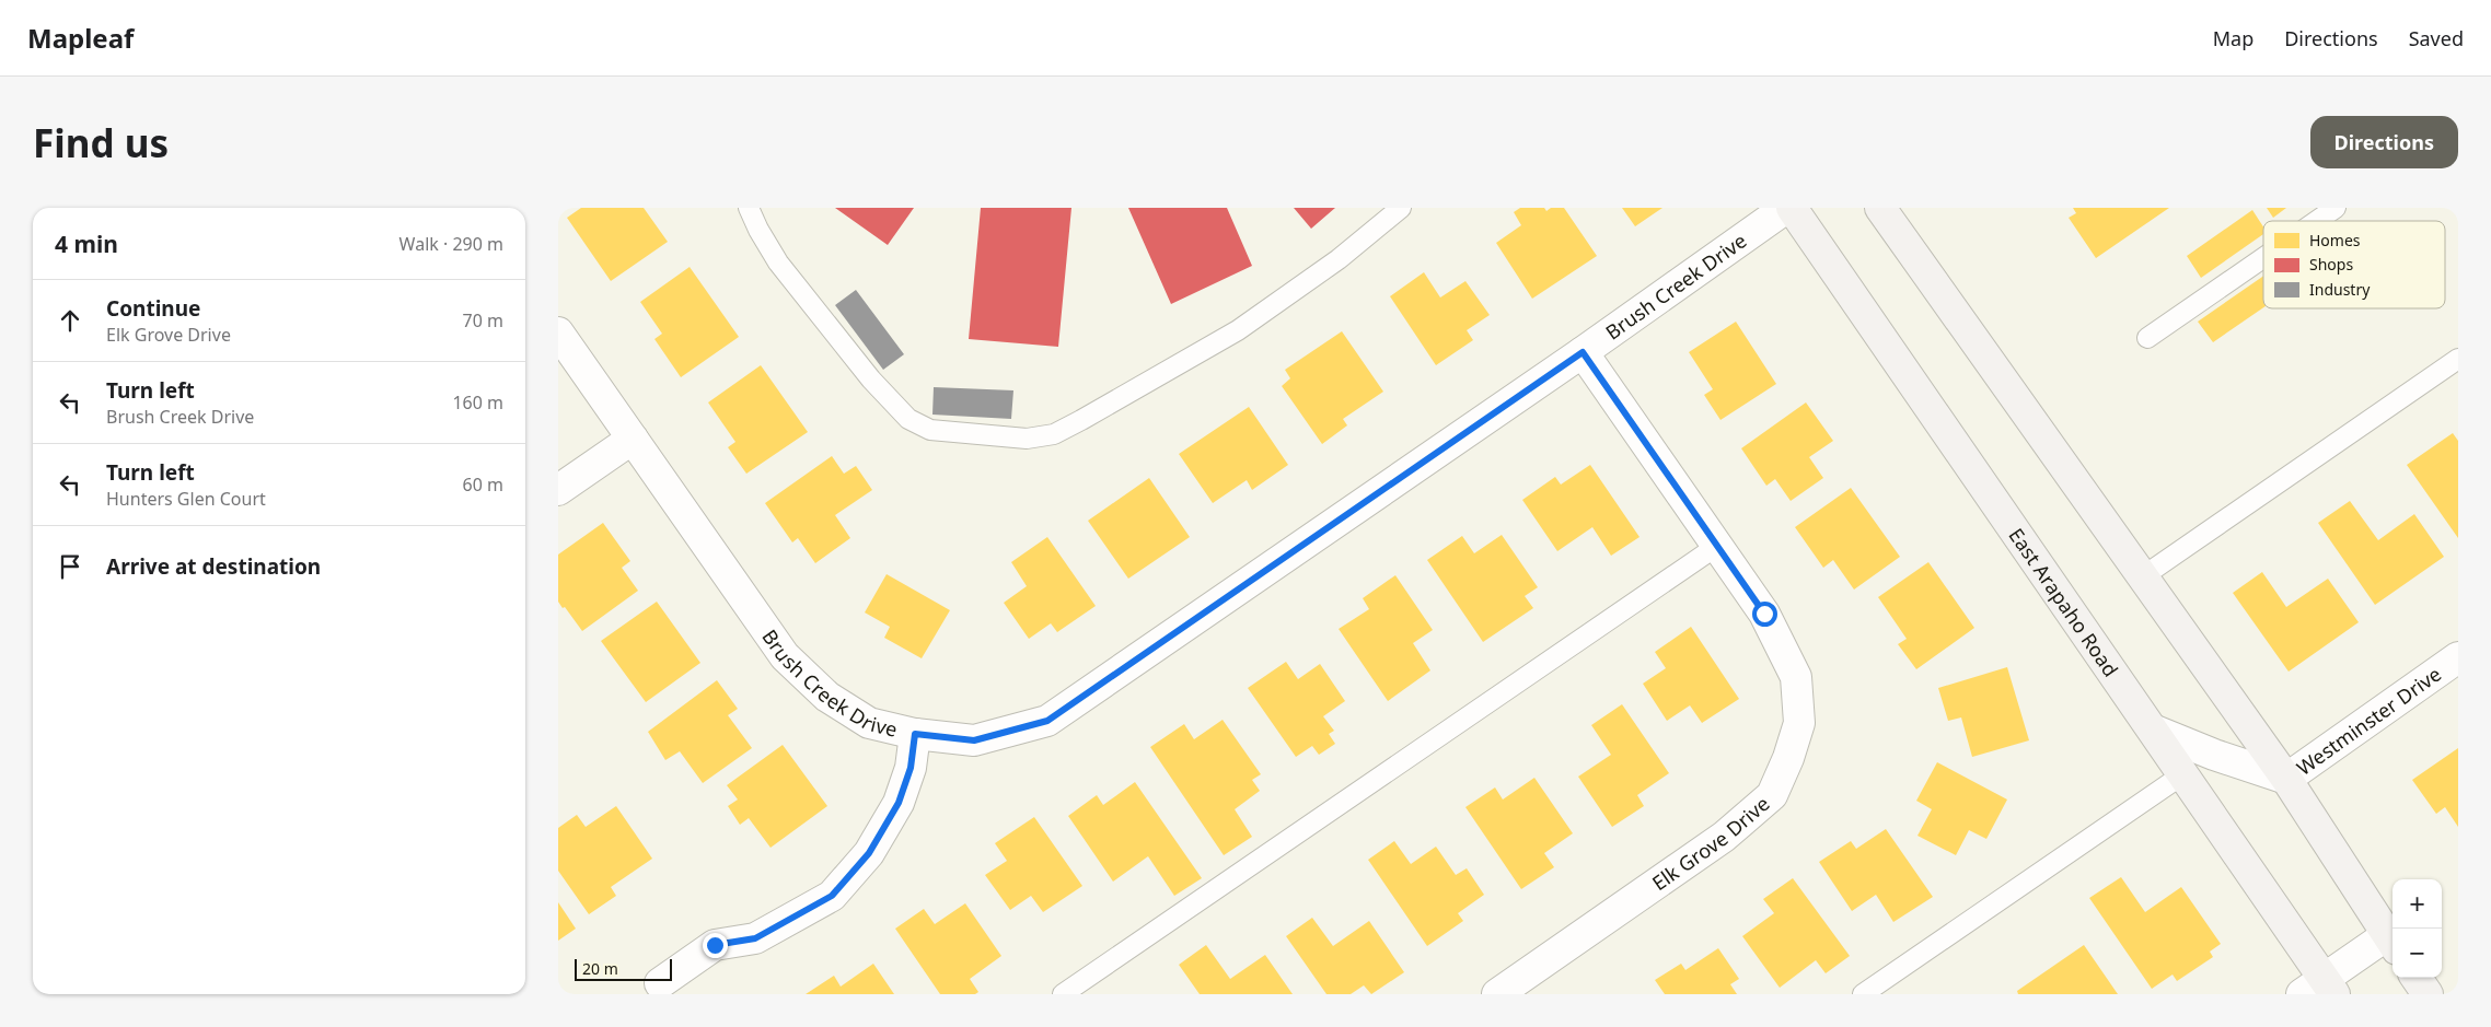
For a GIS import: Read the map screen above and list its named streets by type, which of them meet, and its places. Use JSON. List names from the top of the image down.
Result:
{
  "streets": {
    "main road": ["East Arapaho Road"],
    "street": ["Brush Creek Drive", "Westminster Drive", "Elk Grove Drive"]
  },
  "crossings": [
    ["Brush Creek Drive", "Elk Grove Drive"],
    ["East Arapaho Road", "Westminster Drive"]
  ],
  "legend": ["Homes", "Shops", "Industry"],
  "scale_bar": "20 m",
  "page": {
    "header": "Mapleaf",
    "nav": ["Map", "Directions", "Saved"],
    "buttons": "Directions",
    "title": "Find us",
    "heading": ["4 min", "Walk · 290 m"],
    "list": [
      ["Continue", "Elk Grove Drive", "70 m"],
      ["Turn left", "Brush Creek Drive", "160 m"],
      ["Turn left", "Hunters Glen Court", "60 m"],
      "Arrive at destination"
    ],
    "map_buttons": ["+", "−"],
    "scale": "20 m"
  }
}
